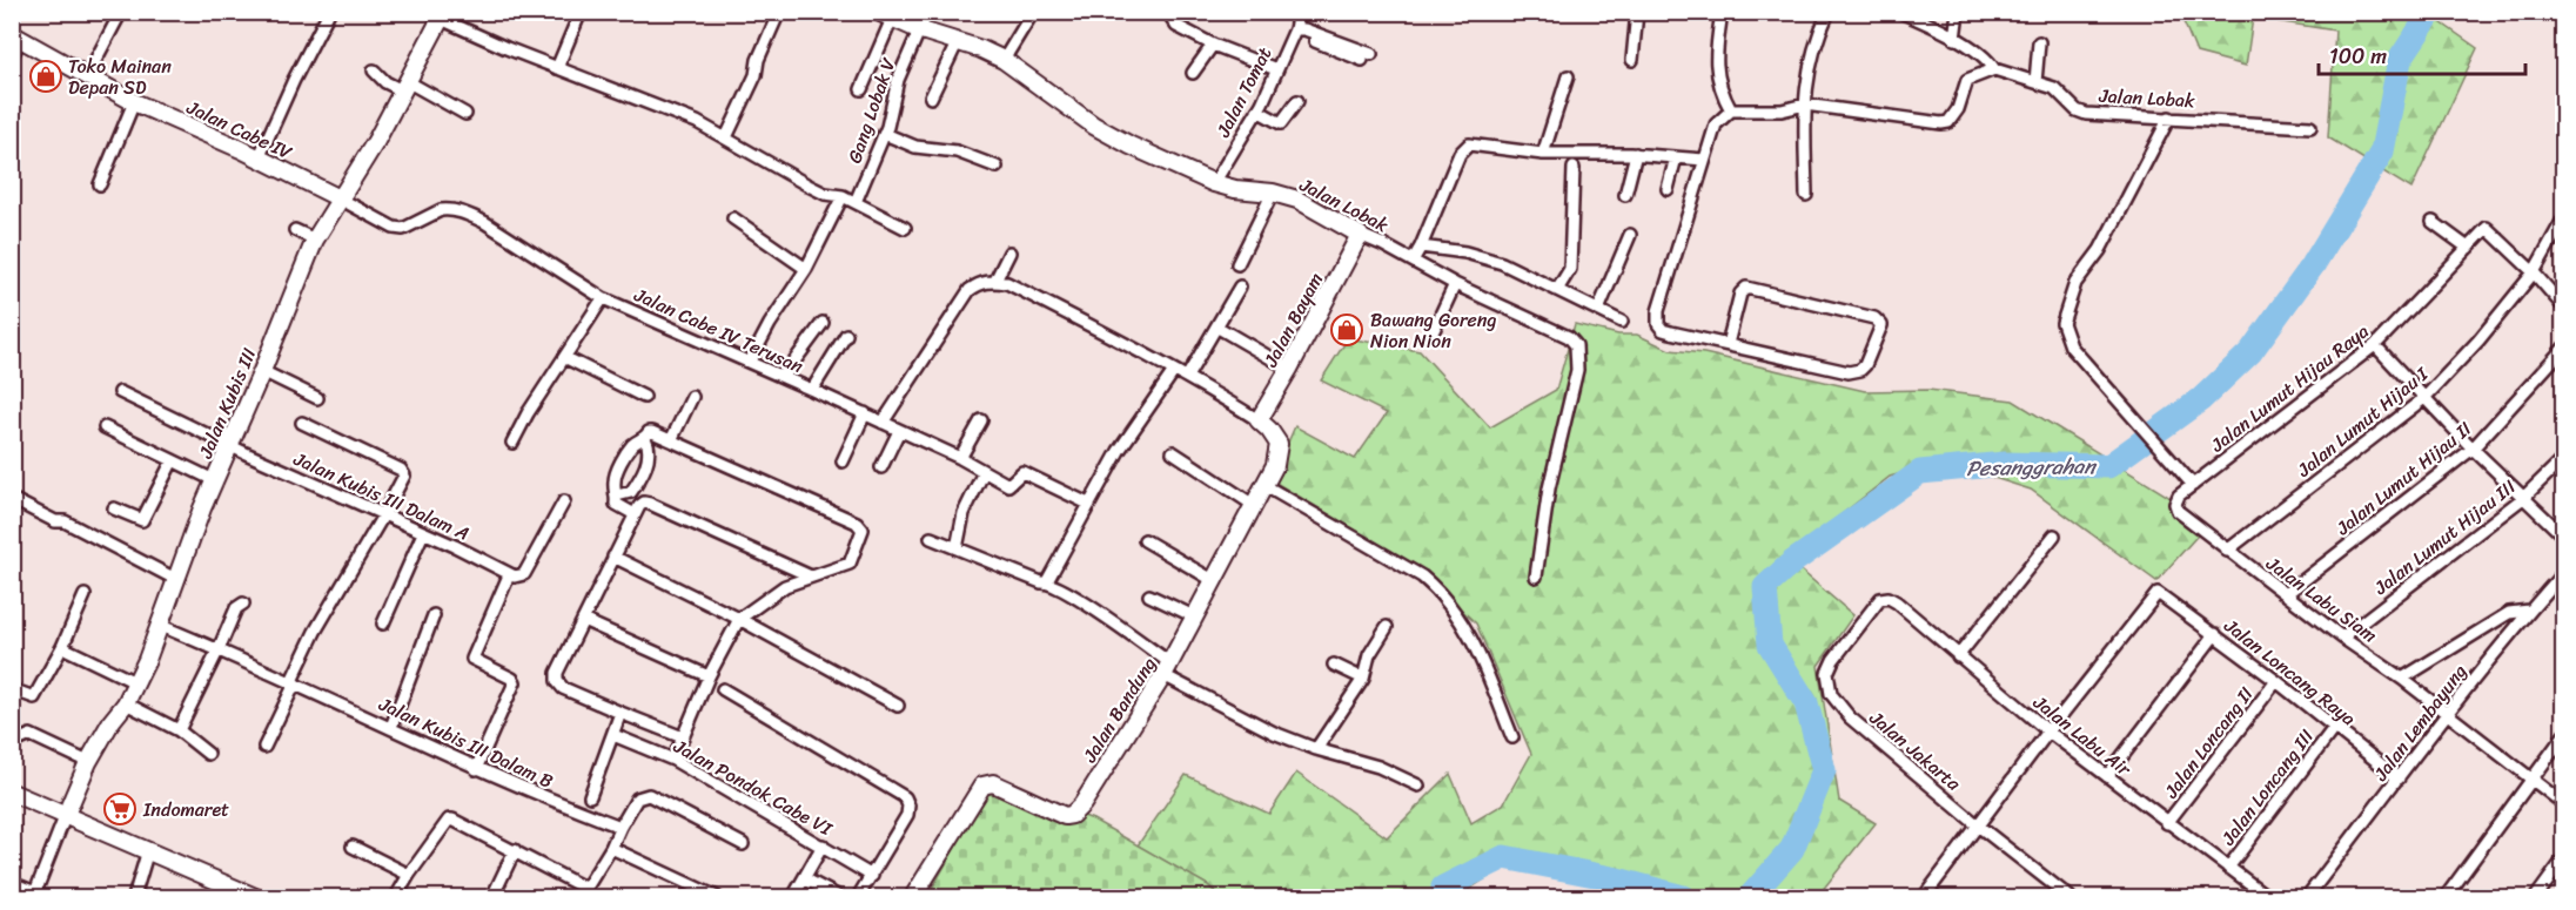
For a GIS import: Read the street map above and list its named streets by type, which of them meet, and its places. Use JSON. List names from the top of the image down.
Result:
{
  "streets": {
    "street": [
      "Jalan Tomat",
      "Jalan Lobak",
      "Gang Lobak V",
      "Jalan Cabe IV",
      "Jalan Bayam",
      "Jalan Cabe IV Terusan",
      "Jalan Lumut Hijau Raya",
      "Jalan Kubis III",
      "Jalan Lumut Hijau I",
      "Jalan Lumut Hijau II",
      "Jalan Kubis III Dalam A",
      "Jalan Lumut Hijau III",
      "Jalan Labu Siam",
      "Jalan Loncang Raya",
      "Jalan Bandung",
      "Jalan Lembayung",
      "Jalan Labu Air",
      "Jalan Kubis III Dalam B",
      "Jalan Loncang II",
      "Jalan Jakarta",
      "Jalan Pondok Cabe VI",
      "Jalan Loncang III"
    ]
  },
  "crossings": [
    ["Jalan Tomat", "Jalan Lobak"],
    ["Jalan Lobak", "Gang Lobak V"],
    ["Jalan Lobak", "Jalan Bayam"],
    ["Jalan Cabe IV", "Jalan Cabe IV Terusan"],
    ["Jalan Cabe IV", "Jalan Kubis III"],
    ["Jalan Bayam", "Jalan Bandung"],
    ["Jalan Cabe IV Terusan", "Jalan Kubis III"],
    ["Jalan Lumut Hijau Raya", "Jalan Lumut Hijau I"],
    ["Jalan Lumut Hijau Raya", "Jalan Labu Siam"],
    ["Jalan Kubis III", "Jalan Kubis III Dalam A"],
    ["Jalan Kubis III", "Jalan Kubis III Dalam B"],
    ["Jalan Lumut Hijau I", "Jalan Labu Siam"],
    ["Jalan Lumut Hijau II", "Jalan Labu Siam"],
    ["Jalan Lumut Hijau III", "Jalan Labu Siam"],
    ["Jalan Labu Siam", "Jalan Lembayung"],
    ["Jalan Loncang Raya", "Jalan Lembayung"],
    ["Jalan Loncang Raya", "Jalan Labu Air"],
    ["Jalan Loncang Raya", "Jalan Loncang II"],
    ["Jalan Loncang Raya", "Jalan Loncang III"],
    ["Jalan Labu Air", "Jalan Loncang II"],
    ["Jalan Labu Air", "Jalan Jakarta"],
    ["Jalan Labu Air", "Jalan Loncang III"]
  ],
  "water": ["Pesanggrahan"],
  "places": {
    "shop": ["Toko Mainan Depan SD", "Bawang Goreng Nion Nion"],
    "supermarket": ["Indomaret"]
  },
  "scale_bar": "100 m"
}
